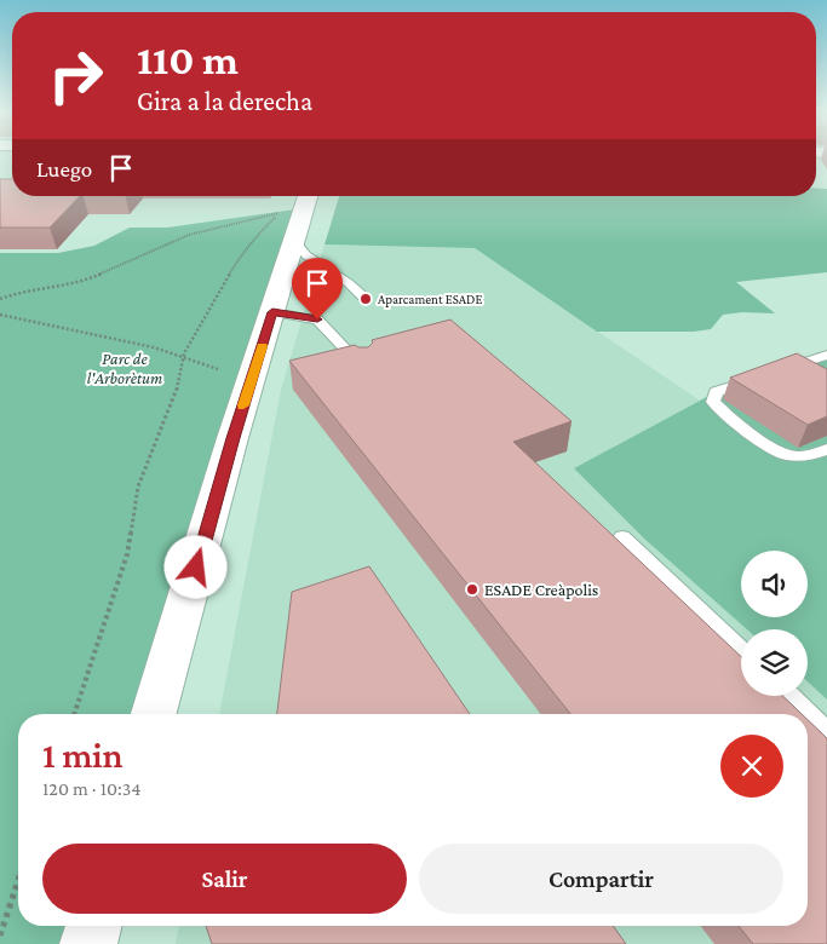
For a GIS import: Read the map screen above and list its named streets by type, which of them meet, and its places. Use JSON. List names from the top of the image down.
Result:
{
  "parks": ["Parc de l'Arborètum"],
  "places": ["Aparcament ESADE", "ESADE Creàpolis"],
  "page": {
    "turn": ["110 m", "Gira a la derecha"],
    "then": "Luego",
    "heading": ["1 min", "120 m · 10:34"],
    "buttons": ["Salir", "Compartir"]
  }
}
